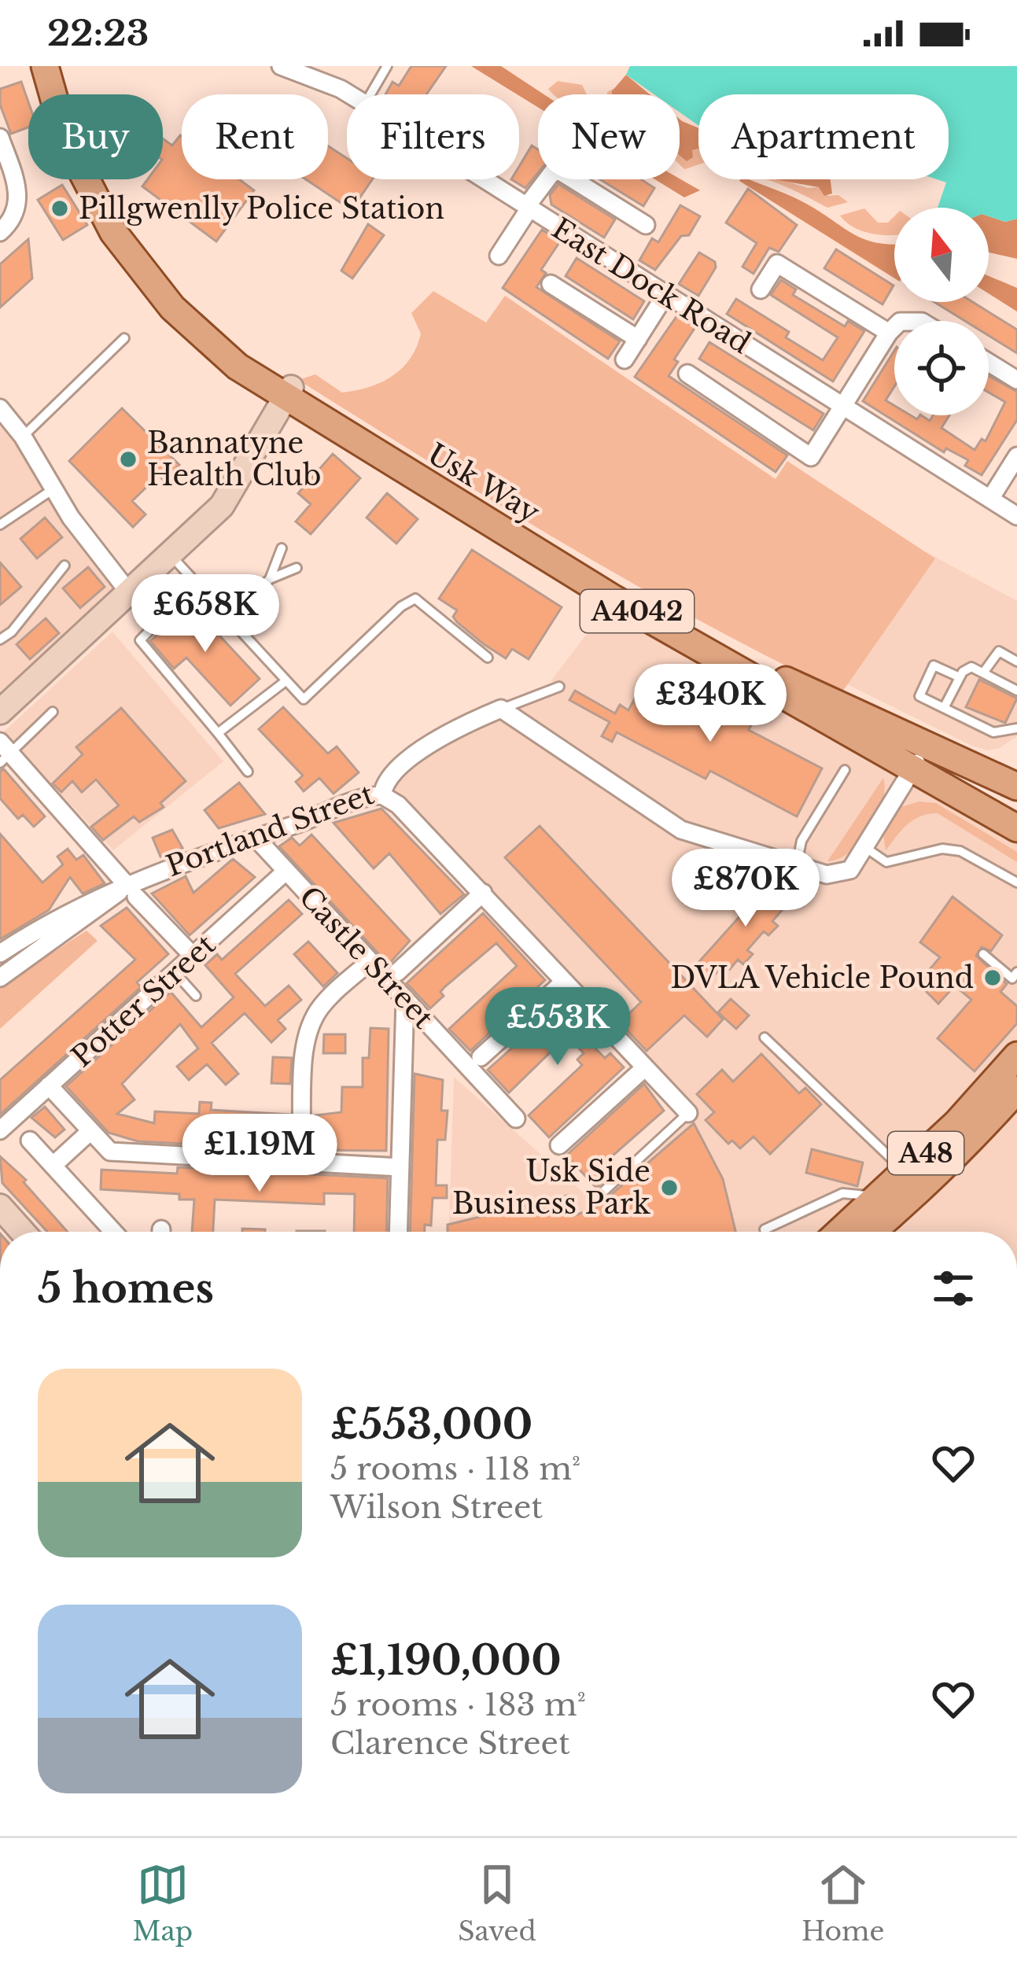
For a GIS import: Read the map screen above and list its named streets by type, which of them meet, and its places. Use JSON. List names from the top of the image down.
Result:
{
  "streets": {
    "main road": ["Usk Way", "A4042", "A48"],
    "street": [
      "East Dock Road",
      "Portland Street",
      "Castle Street",
      "Potter Street"
    ]
  },
  "crossings": [
    ["Portland Street", "Castle Street"],
    ["Castle Street", "Potter Street"]
  ],
  "places": [
    "Pillgwenlly Police Station",
    "Bannatyne Health Club",
    "DVLA Vehicle Pound",
    "Usk Side Business Park"
  ],
  "north": "top",
  "page": {
    "status": "22:23",
    "chip": [
      "Buy",
      "Rent",
      "Filters",
      "New",
      "Apartment"
    ],
    "price": [
      "£658K",
      "£340K",
      "£870K",
      "£553K",
      "£1.19M"
    ],
    "heading": "5 homes",
    "list": [
      {
        "name": "£553,000",
        "note": "5 rooms · 118 m² · Wilson Street"
      },
      {
        "name": "£1,190,000",
        "note": "5 rooms · 183 m² · Clarence Street"
      }
    ],
    "tabs": ["Map", "Saved", "Home"]
  }
}
